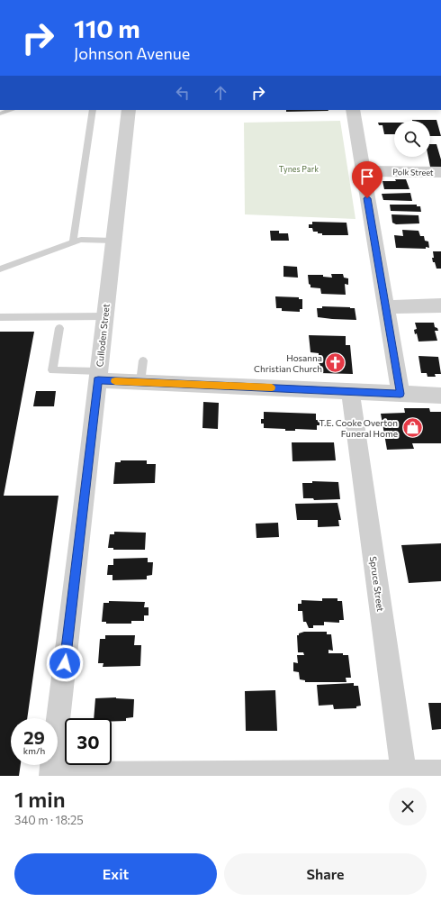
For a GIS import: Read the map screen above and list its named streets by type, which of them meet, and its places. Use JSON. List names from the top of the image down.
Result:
{
  "streets": {
    "street": ["Polk Street", "Culloden Street", "Spruce Street"]
  },
  "parks": ["Tynes Park"],
  "places": {
    "church": ["Hosanna Christian Church"],
    "shop": ["T.E. Cooke Overton Funeral Home"]
  },
  "page": {
    "turn": ["110 m", "Johnson Avenue"],
    "speed": "29 km/h",
    "limit": "30",
    "heading": ["1 min", "340 m · 18:25"],
    "buttons": ["Exit", "Share"]
  }
}
